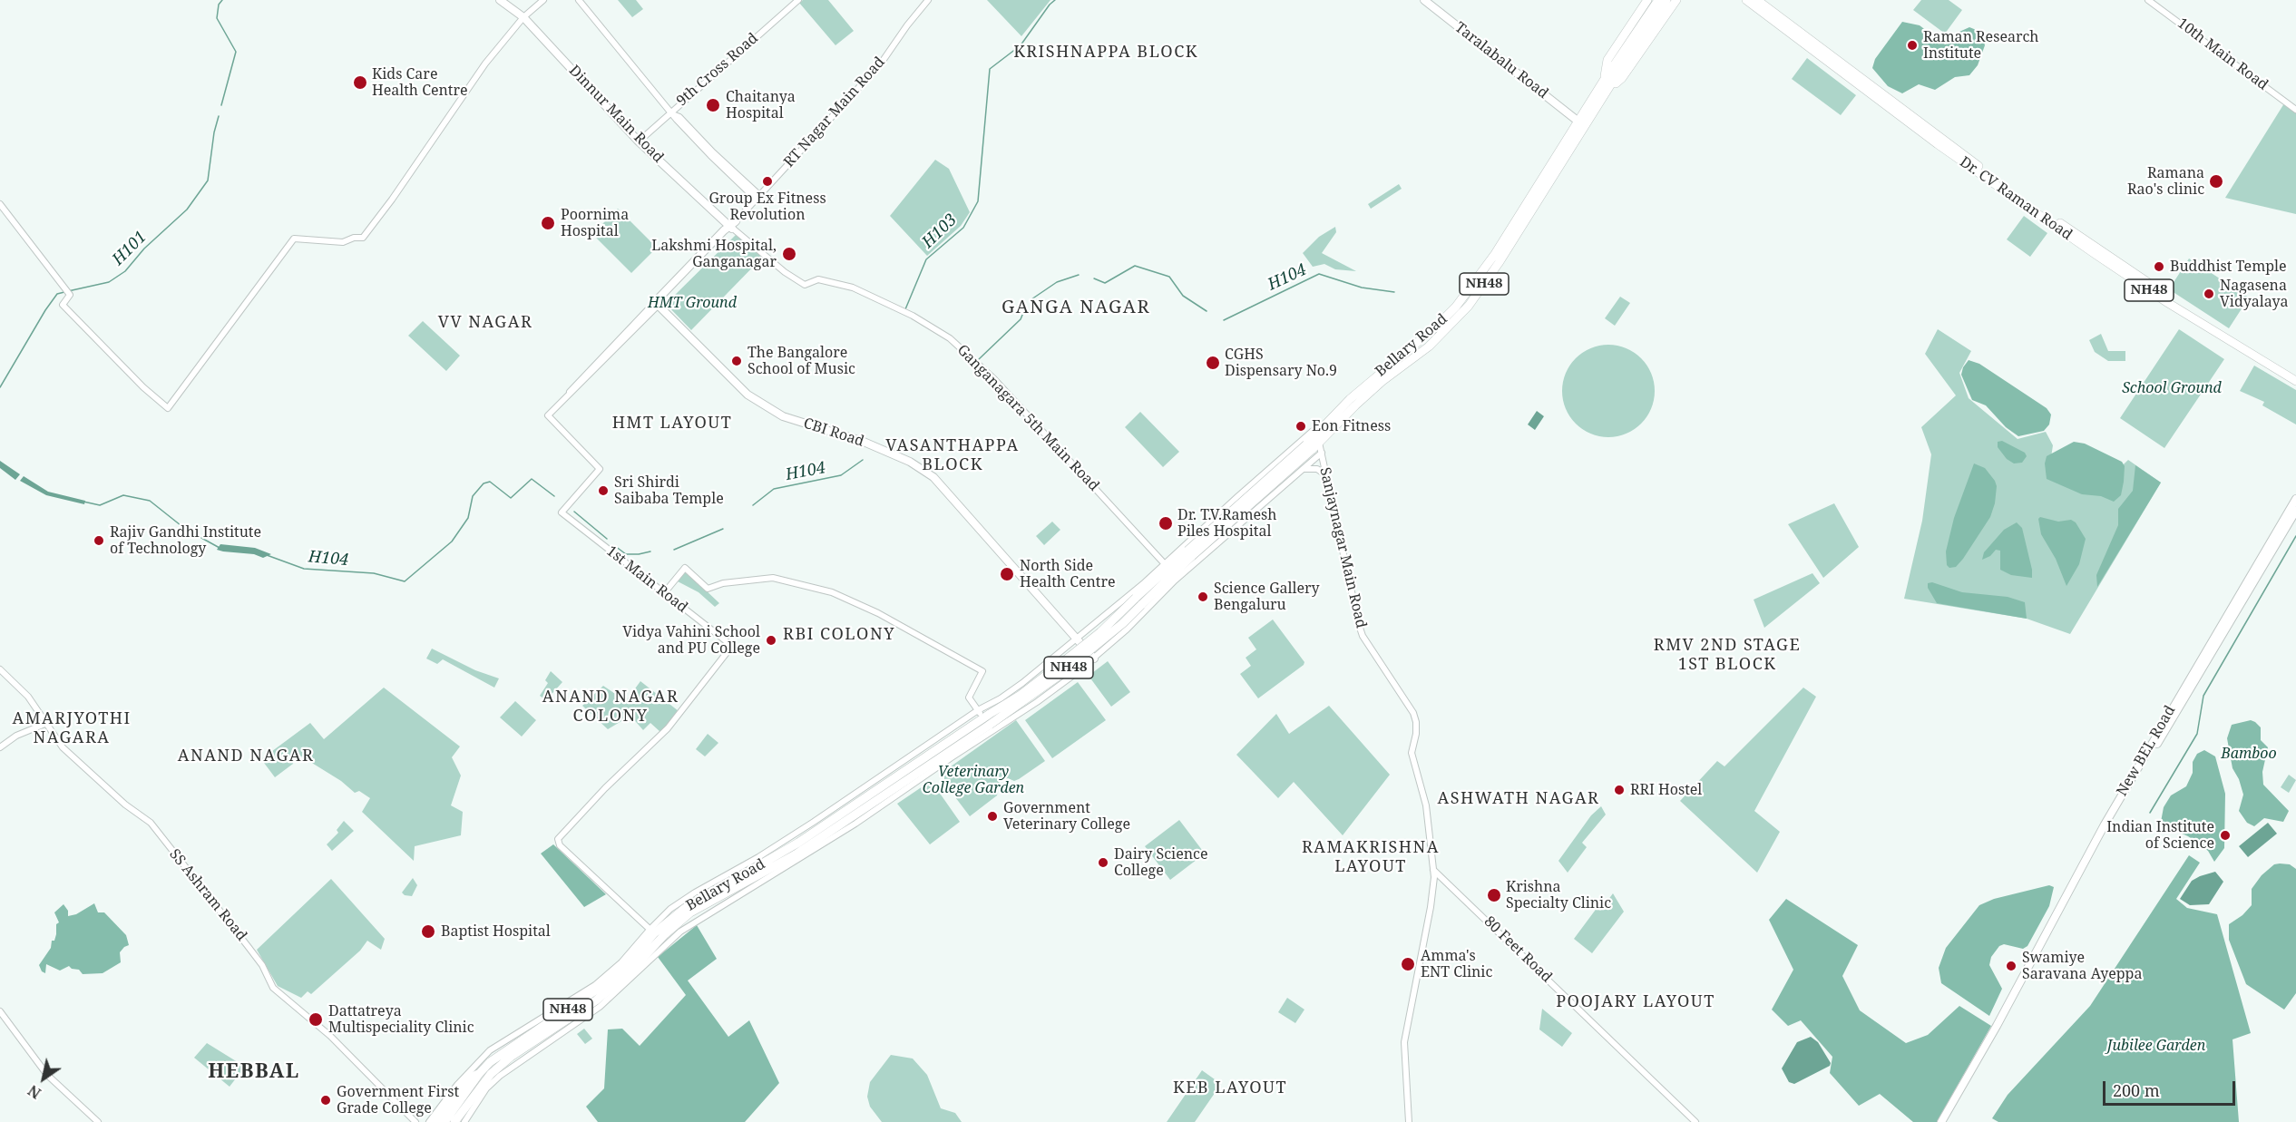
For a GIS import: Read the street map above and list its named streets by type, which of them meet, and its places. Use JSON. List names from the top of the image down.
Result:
{
  "streets": {
    "highway": ["Dr. CV Raman Road", "NH48", "Bellary Road"],
    "main road": [
      "Taralabalu Road",
      "RT Nagar Main Road",
      "Dinnur Main Road",
      "CBI Road",
      "New BEL Road"
    ],
    "street": [
      "10th Main Road",
      "9th Cross Road",
      "Ganganagara 5th Main Road",
      "Sanjaynagar Main Road",
      "1st Main Road",
      "SS Ashram Road",
      "80 Feet Road"
    ]
  },
  "crossings": [
    ["Taralabalu Road", "Bellary Road"],
    ["9th Cross Road", "Dinnur Main Road"],
    ["RT Nagar Main Road", "Dinnur Main Road"],
    ["RT Nagar Main Road", "Ganganagara 5th Main Road"],
    ["RT Nagar Main Road", "CBI Road"],
    ["RT Nagar Main Road", "1st Main Road"],
    ["Dinnur Main Road", "Ganganagara 5th Main Road"],
    ["NH48", "Bellary Road"],
    ["NH48", "Ganganagara 5th Main Road"],
    ["Bellary Road", "Ganganagara 5th Main Road"],
    ["Bellary Road", "Sanjaynagar Main Road"],
    ["Bellary Road", "1st Main Road"],
    ["Sanjaynagar Main Road", "80 Feet Road"]
  ],
  "districts": [
    "KRISHNAPPA BLOCK",
    "GANGA NAGAR",
    "VV NAGAR",
    "HMT LAYOUT",
    "VASANTHAPPA BLOCK",
    "RBI COLONY",
    "RMV 2ND STAGE 1ST BLOCK",
    "ANAND NAGAR COLONY",
    "AMARJYOTHI NAGARA",
    "ANAND NAGAR",
    "ASHWATH NAGAR",
    "RAMAKRISHNA LAYOUT",
    "POOJARY LAYOUT",
    "HEBBAL",
    "KEB LAYOUT"
  ],
  "water": ["H103", "H101", "H104"],
  "parks": [
    "HMT Ground",
    "School Ground",
    "Bamboo",
    "Veterinary College Garden",
    "Jubilee Garden"
  ],
  "places": [
    "Raman Research Institute",
    "Kids Care Health Centre",
    "Chaitanya Hospital",
    "Group Ex Fitness Revolution",
    "Ramana Rao's clinic",
    "Poornima Hospital",
    "Lakshmi Hospital, Ganganagar",
    "Buddhist Temple",
    "Nagasena Vidyalaya",
    "The Bangalore School of Music",
    "CGHS Dispensary No.9",
    "Eon Fitness",
    "Sri Shirdi Saibaba Temple",
    "Dr. T.V.Ramesh Piles Hospital",
    "Rajiv Gandhi Institute of Technology",
    "North Side Health Centre",
    "Science Gallery Bengaluru",
    "Vidya Vahini School and PU College",
    "RRI Hostel",
    "Government Veterinary College",
    "Indian Institute of Science",
    "Dairy Science College",
    "Krishna Specialty Clinic",
    "Baptist Hospital",
    "Amma's ENT Clinic",
    "Swamiye Saravana Ayeppa",
    "Dattatreya Multispeciality Clinic",
    "Government First Grade College"
  ],
  "scale_bar": "200 m",
  "north": "bottom left"
}
